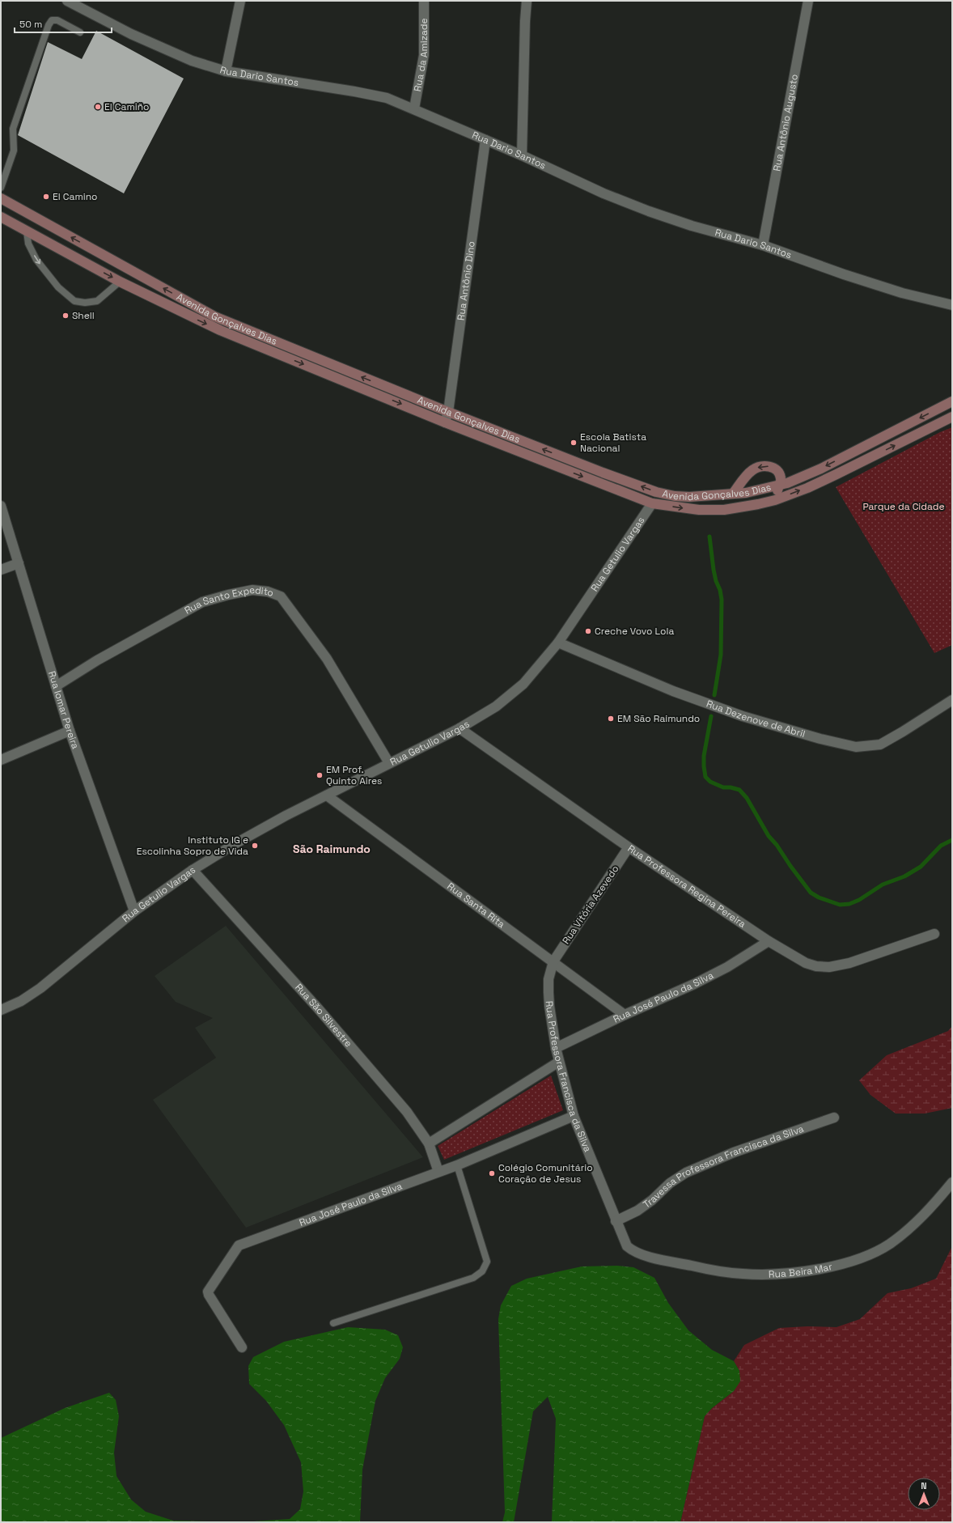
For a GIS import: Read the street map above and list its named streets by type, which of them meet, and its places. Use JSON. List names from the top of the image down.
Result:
{
  "streets": {
    "main road": ["Avenida Gonçalves Dias"],
    "street": [
      "Rua da Amizade",
      "Rua Dario Santos",
      "Rua Antônio Augusto",
      "Rua Antônio Dino",
      "Rua Getulio Vargas",
      "Rua Santo Expedito",
      "Rua Iomar Pereira",
      "Rua Dezenove de Abril",
      "Rua Professora Regina Pereira",
      "Rua Santa Rita",
      "Rua Vitória Azevedo",
      "Rua José Paulo da Silva",
      "Rua São Silvestre",
      "Rua Professora Francisca da Silva",
      "Travessa Professora Francisca da Silva",
      "Rua Beira Mar"
    ]
  },
  "crossings": [
    ["Rua da Amizade", "Rua Dario Santos"],
    ["Rua Dario Santos", "Rua Antônio Augusto"],
    ["Rua Dario Santos", "Rua Antônio Dino"],
    ["Rua Antônio Dino", "Avenida Gonçalves Dias"],
    ["Avenida Gonçalves Dias", "Rua Getulio Vargas"],
    ["Rua Getulio Vargas", "Rua Santo Expedito"],
    ["Rua Getulio Vargas", "Rua Iomar Pereira"],
    ["Rua Getulio Vargas", "Rua Dezenove de Abril"],
    ["Rua Getulio Vargas", "Rua Professora Regina Pereira"],
    ["Rua Getulio Vargas", "Rua Santa Rita"],
    ["Rua Getulio Vargas", "Rua São Silvestre"],
    ["Rua Santo Expedito", "Rua Iomar Pereira"],
    ["Rua Professora Regina Pereira", "Rua Vitória Azevedo"],
    ["Rua Professora Regina Pereira", "Rua José Paulo da Silva"],
    ["Rua Santa Rita", "Rua Vitória Azevedo"],
    ["Rua Santa Rita", "Rua José Paulo da Silva"],
    ["Rua Santa Rita", "Rua Professora Francisca da Silva"],
    ["Rua Vitória Azevedo", "Rua Professora Francisca da Silva"],
    ["Rua José Paulo da Silva", "Rua São Silvestre"],
    ["Rua José Paulo da Silva", "Rua Professora Francisca da Silva"],
    ["Rua Professora Francisca da Silva", "Travessa Professora Francisca da Silva"],
    ["Rua Professora Francisca da Silva", "Rua Beira Mar"]
  ],
  "districts": ["São Raimundo"],
  "parks": ["Parque da Cidade"],
  "places": [
    "El Camiño",
    "El Camino",
    "Shell",
    "Escola Batista Nacional",
    "Creche Vovo Lola",
    "EM São Raimundo",
    "EM Prof. Quinto Aires",
    "Instituto IG e Escolinha Sopro de Vida",
    "Colégio Comunitário Coração de Jesus"
  ],
  "scale_bar": "50 m",
  "north": "top"
}
